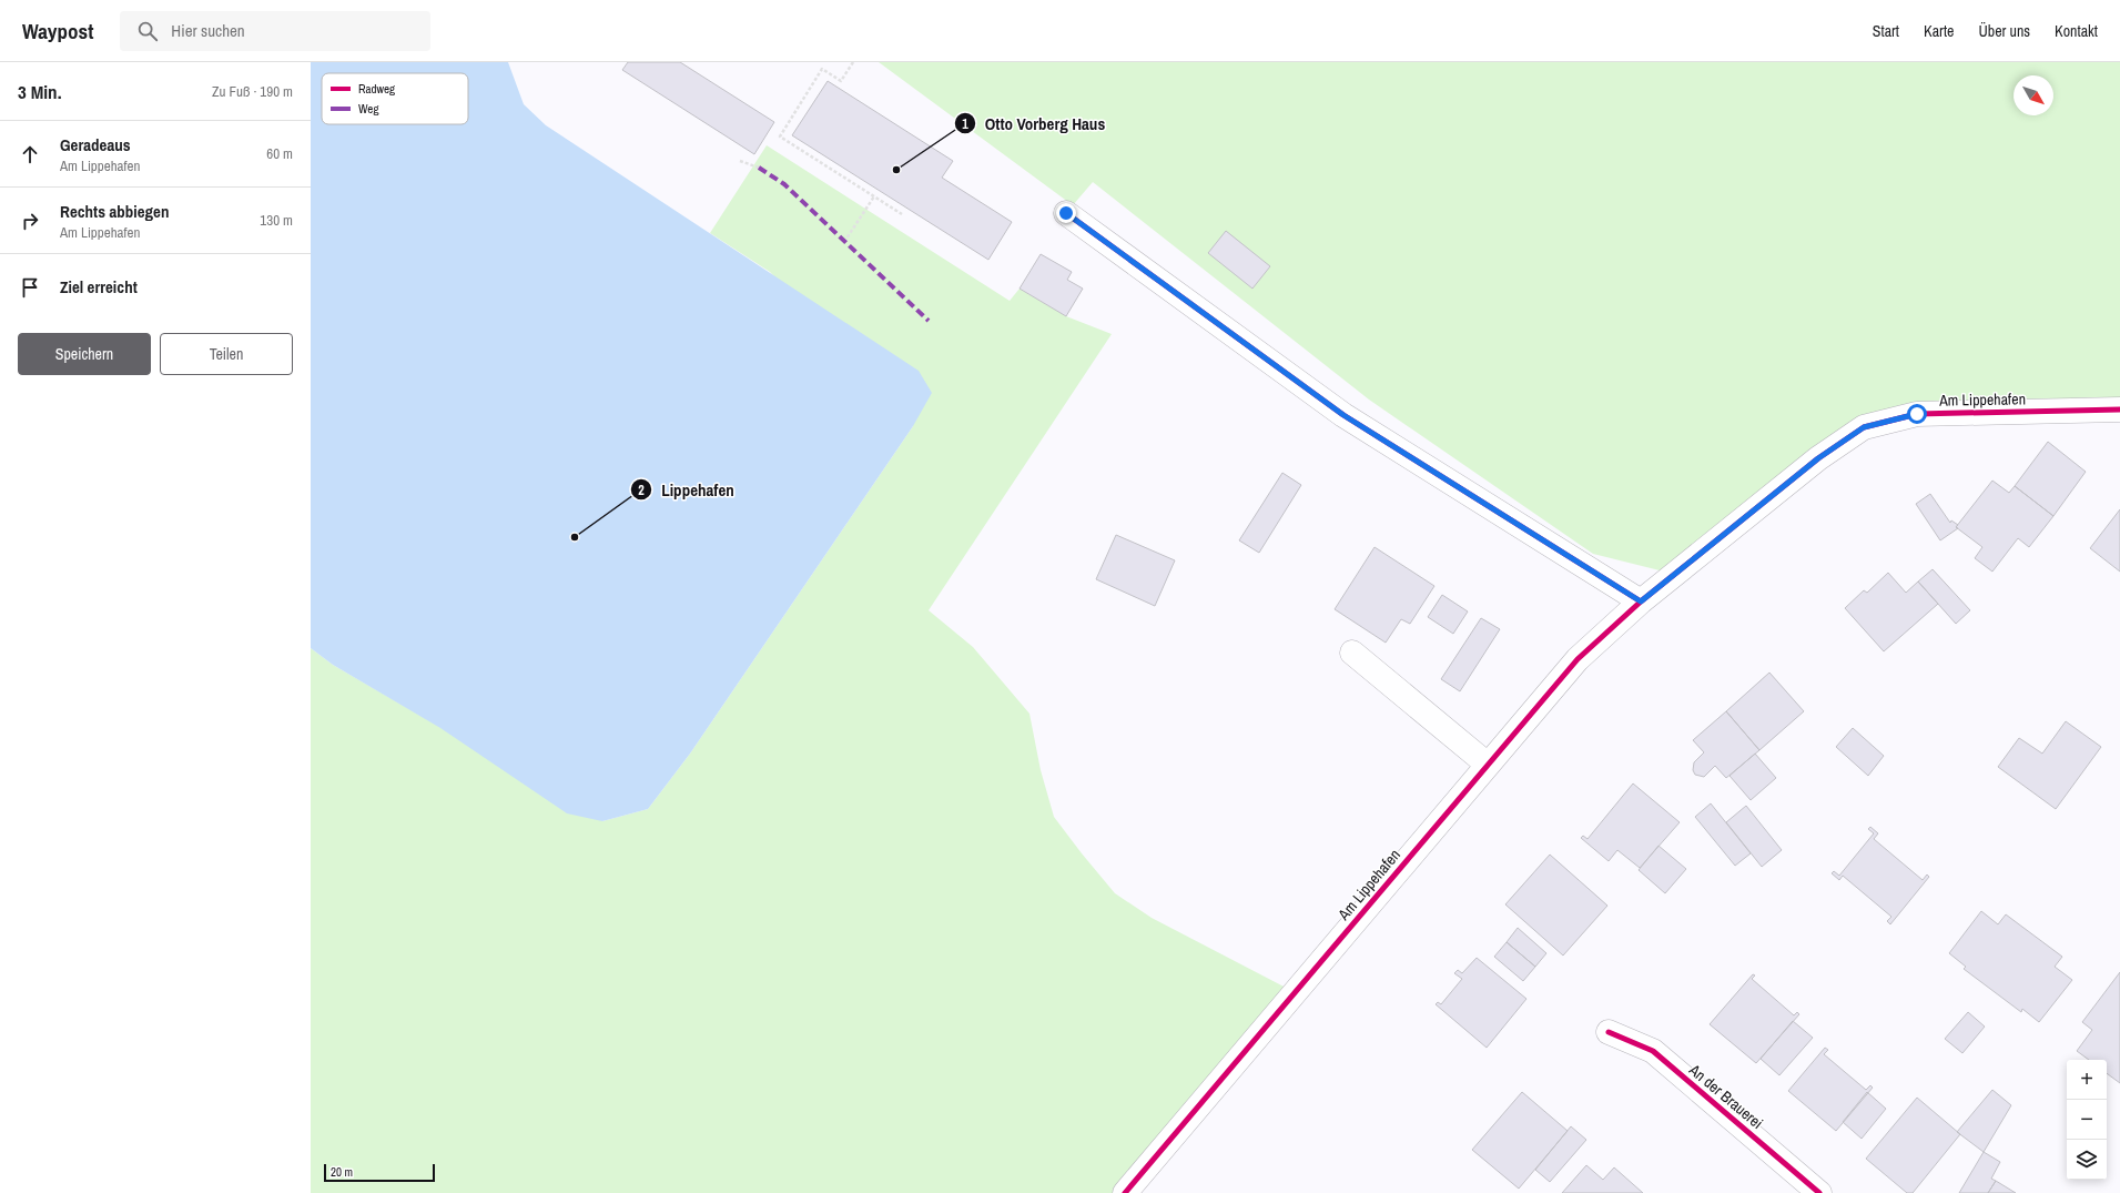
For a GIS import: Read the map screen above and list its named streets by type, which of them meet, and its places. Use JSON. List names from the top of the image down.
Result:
{
  "streets": {
    "street": ["Am Lippehafen", "An der Brauerei"]
  },
  "places": ["Otto Vorberg Haus", "Lippehafen"],
  "legend": ["Radweg", "Weg"],
  "scale_bar": "20 m",
  "north": "bottom right",
  "page": {
    "header": "Waypost",
    "search": "Hier suchen",
    "nav": [
      "Start",
      "Karte",
      "Über uns",
      "Kontakt"
    ],
    "heading": ["3 Min.", "Zu Fuß · 190 m"],
    "list": [
      ["Geradeaus", "Am Lippehafen", "60 m"],
      ["Rechts abbiegen", "Am Lippehafen", "130 m"],
      "Ziel erreicht"
    ],
    "buttons": ["Speichern", "Teilen"],
    "map_buttons": ["+", "−"],
    "scale": "20 m"
  }
}
